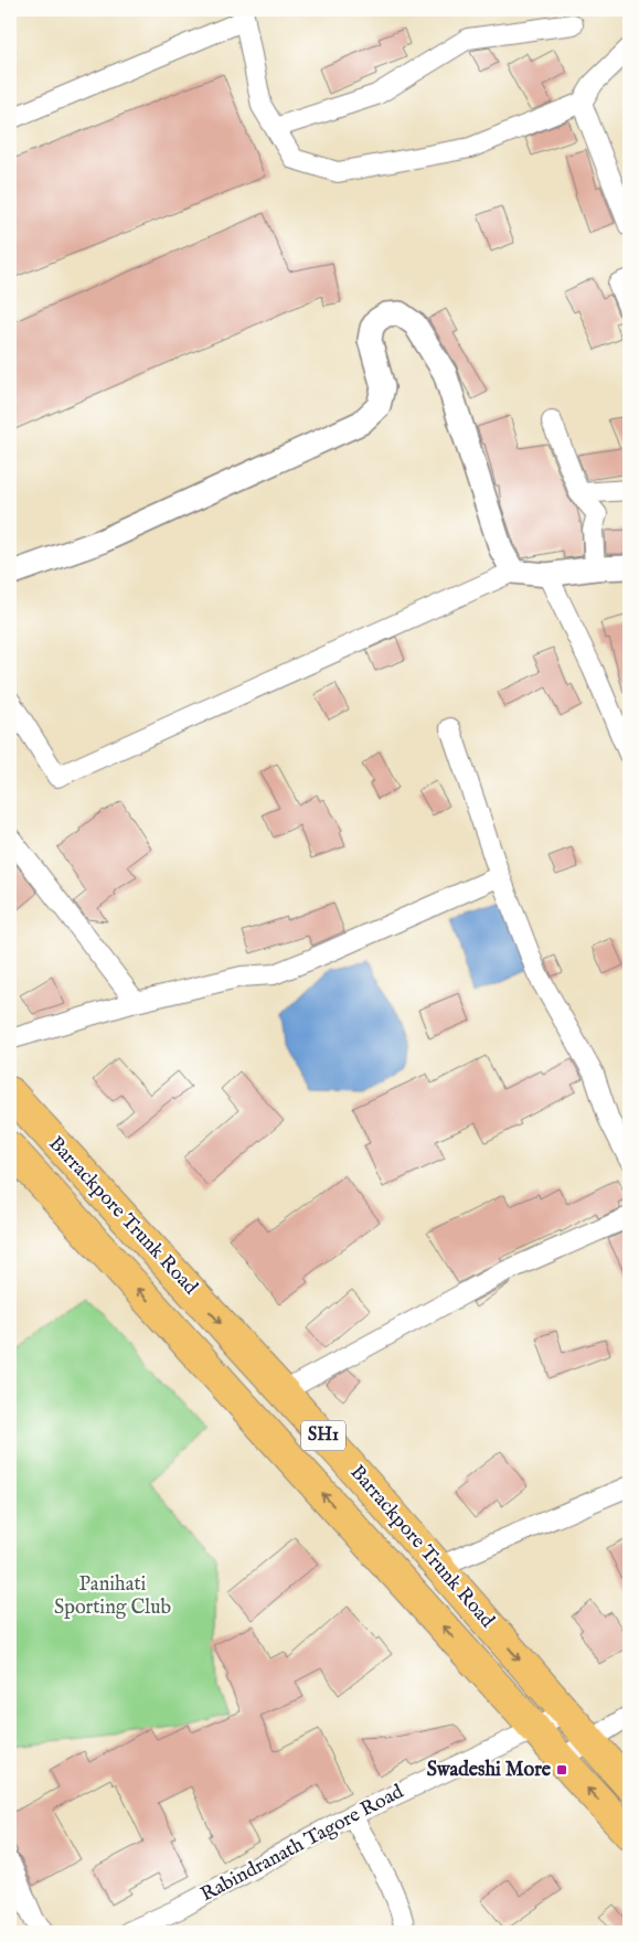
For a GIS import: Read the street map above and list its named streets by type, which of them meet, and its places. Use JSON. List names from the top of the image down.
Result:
{
  "streets": {
    "main road": ["Barrackpore Trunk Road", "SH1"],
    "street": ["Rabindranath Tagore Road"]
  },
  "crossings": [
    ["Barrackpore Trunk Road", "Rabindranath Tagore Road"]
  ],
  "parks": ["Panihati Sporting Club"],
  "places": {
    "transit": ["Swadeshi More"]
  }
}
